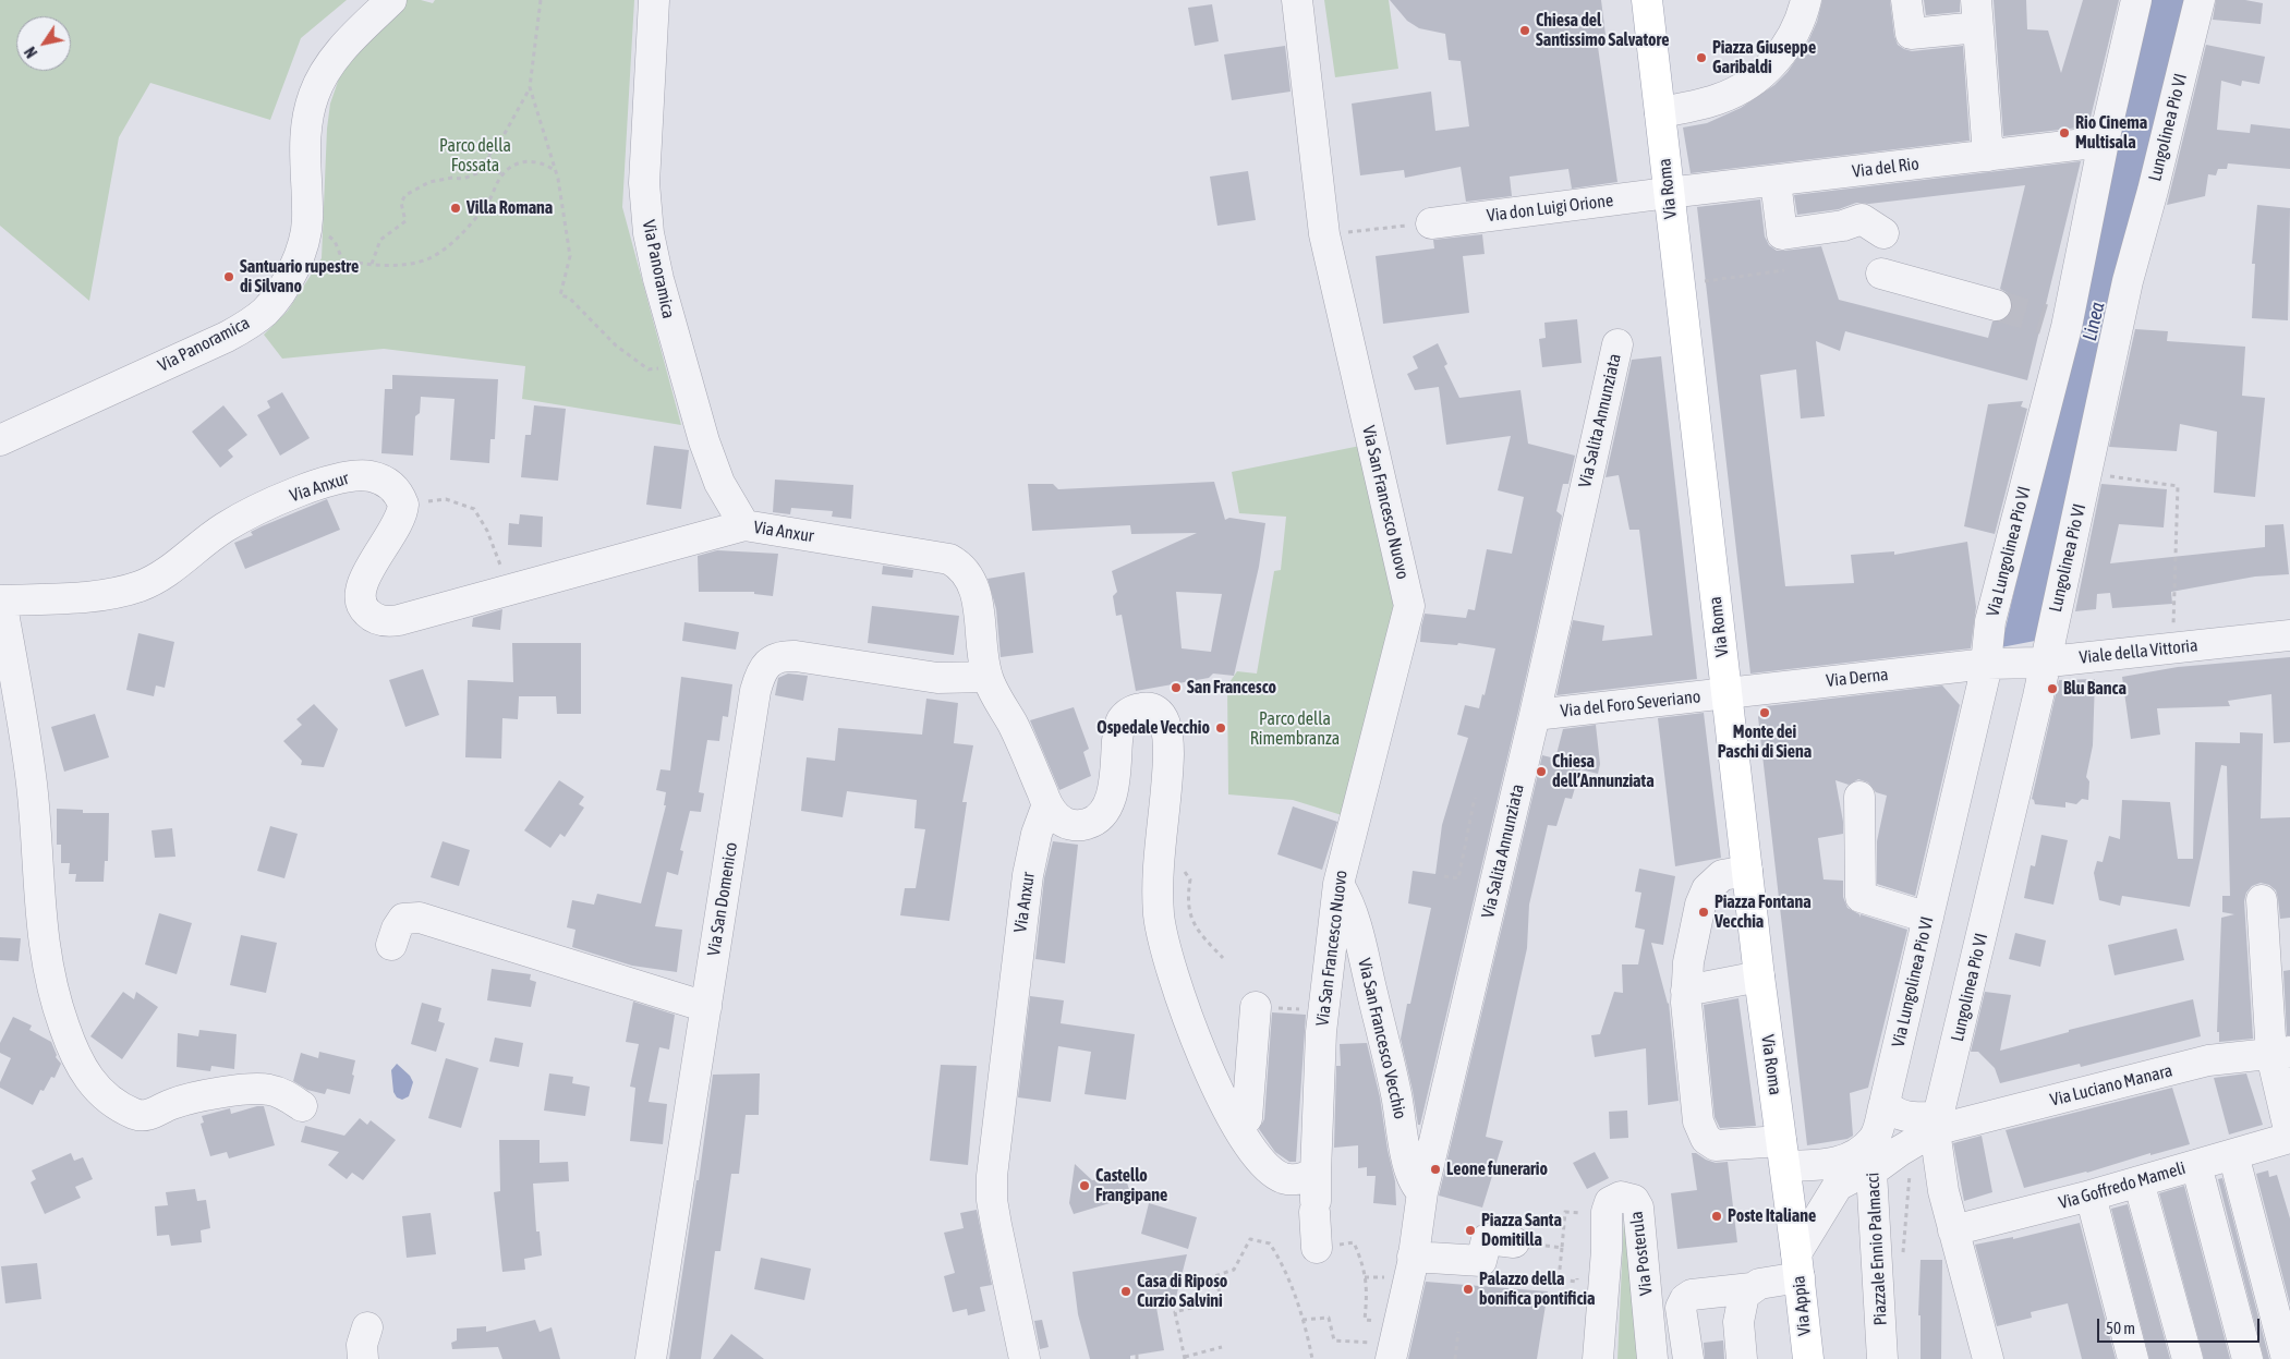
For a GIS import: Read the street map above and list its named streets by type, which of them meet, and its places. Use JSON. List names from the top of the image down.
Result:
{
  "streets": {
    "main road": ["Via Roma", "Via Appia"],
    "street": [
      "Lungolinea Pio VI",
      "Via del Rio",
      "Via don Luigi Orione",
      "Via Panoramica",
      "Via Salita Annunziata",
      "Via Anxur",
      "Via San Francesco Nuovo",
      "Via Lungolinea Pio VI",
      "Viale della Vittoria",
      "Via Derna",
      "Via del Foro Severiano",
      "Via San Domenico",
      "Via San Francesco Vecchio",
      "Via Luciano Manara",
      "Via Goffredo Mameli",
      "Piazzale Ennio Palmacci",
      "Via Posterula"
    ]
  },
  "crossings": [
    ["Lungolinea Pio VI", "Viale della Vittoria"],
    ["Lungolinea Pio VI", "Via Luciano Manara"],
    ["Lungolinea Pio VI", "Via Goffredo Mameli"],
    ["Via del Rio", "Via Roma"],
    ["Via del Rio", "Via don Luigi Orione"],
    ["Via del Rio", "Via Lungolinea Pio VI"],
    ["Via Roma", "Via don Luigi Orione"],
    ["Via Roma", "Via Derna"],
    ["Via Roma", "Via del Foro Severiano"],
    ["Via Roma", "Via Appia"],
    ["Via Panoramica", "Via Anxur"],
    ["Via Salita Annunziata", "Via del Foro Severiano"],
    ["Via Salita Annunziata", "Via San Francesco Vecchio"],
    ["Via Anxur", "Via San Domenico"],
    ["Via San Francesco Nuovo", "Via San Francesco Vecchio"],
    ["Via Lungolinea Pio VI", "Viale della Vittoria"],
    ["Via Lungolinea Pio VI", "Via Derna"],
    ["Via Lungolinea Pio VI", "Piazzale Ennio Palmacci"],
    ["Viale della Vittoria", "Via Derna"],
    ["Via Derna", "Via del Foro Severiano"]
  ],
  "water": ["Linea"],
  "parks": ["Parco della Fossata", "Parco della Rimembranza"],
  "places": [
    "Chiesa del Santissimo Salvatore",
    "Piazza Giuseppe Garibaldi",
    "Rio Cinema Multisala",
    "Villa Romana",
    "Santuario rupestre di Silvano",
    "San Francesco",
    "Blu Banca",
    "Monte dei Paschi di Siena",
    "Ospedale Vecchio",
    "Chiesa dell’Annunziata",
    "Piazza Fontana Vecchia",
    "Leone funerario",
    "Castello Frangipane",
    "Poste Italiane",
    "Piazza Santa Domitilla",
    "Palazzo della bonifica pontificia",
    "Casa di Riposo Curzio Salvini"
  ],
  "scale_bar": "50 m",
  "north": "bottom left"
}
